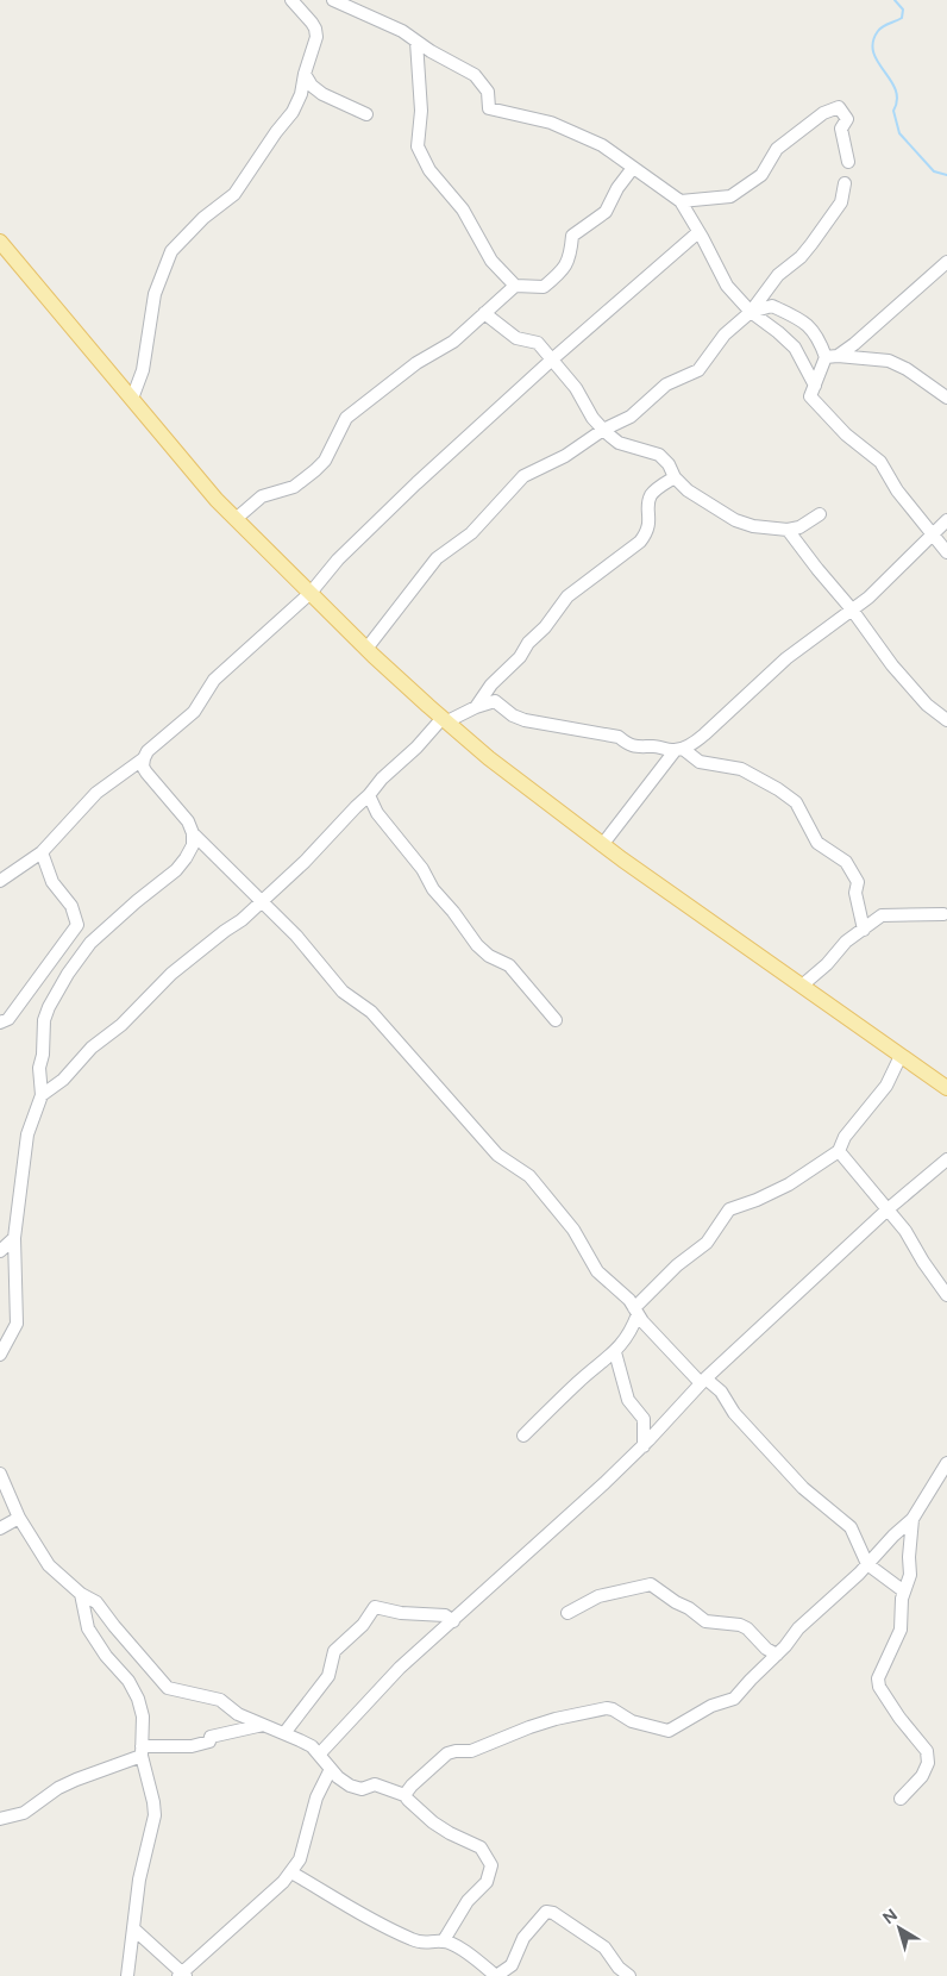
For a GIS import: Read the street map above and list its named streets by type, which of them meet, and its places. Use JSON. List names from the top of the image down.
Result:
{
  "north": "top left"
}
